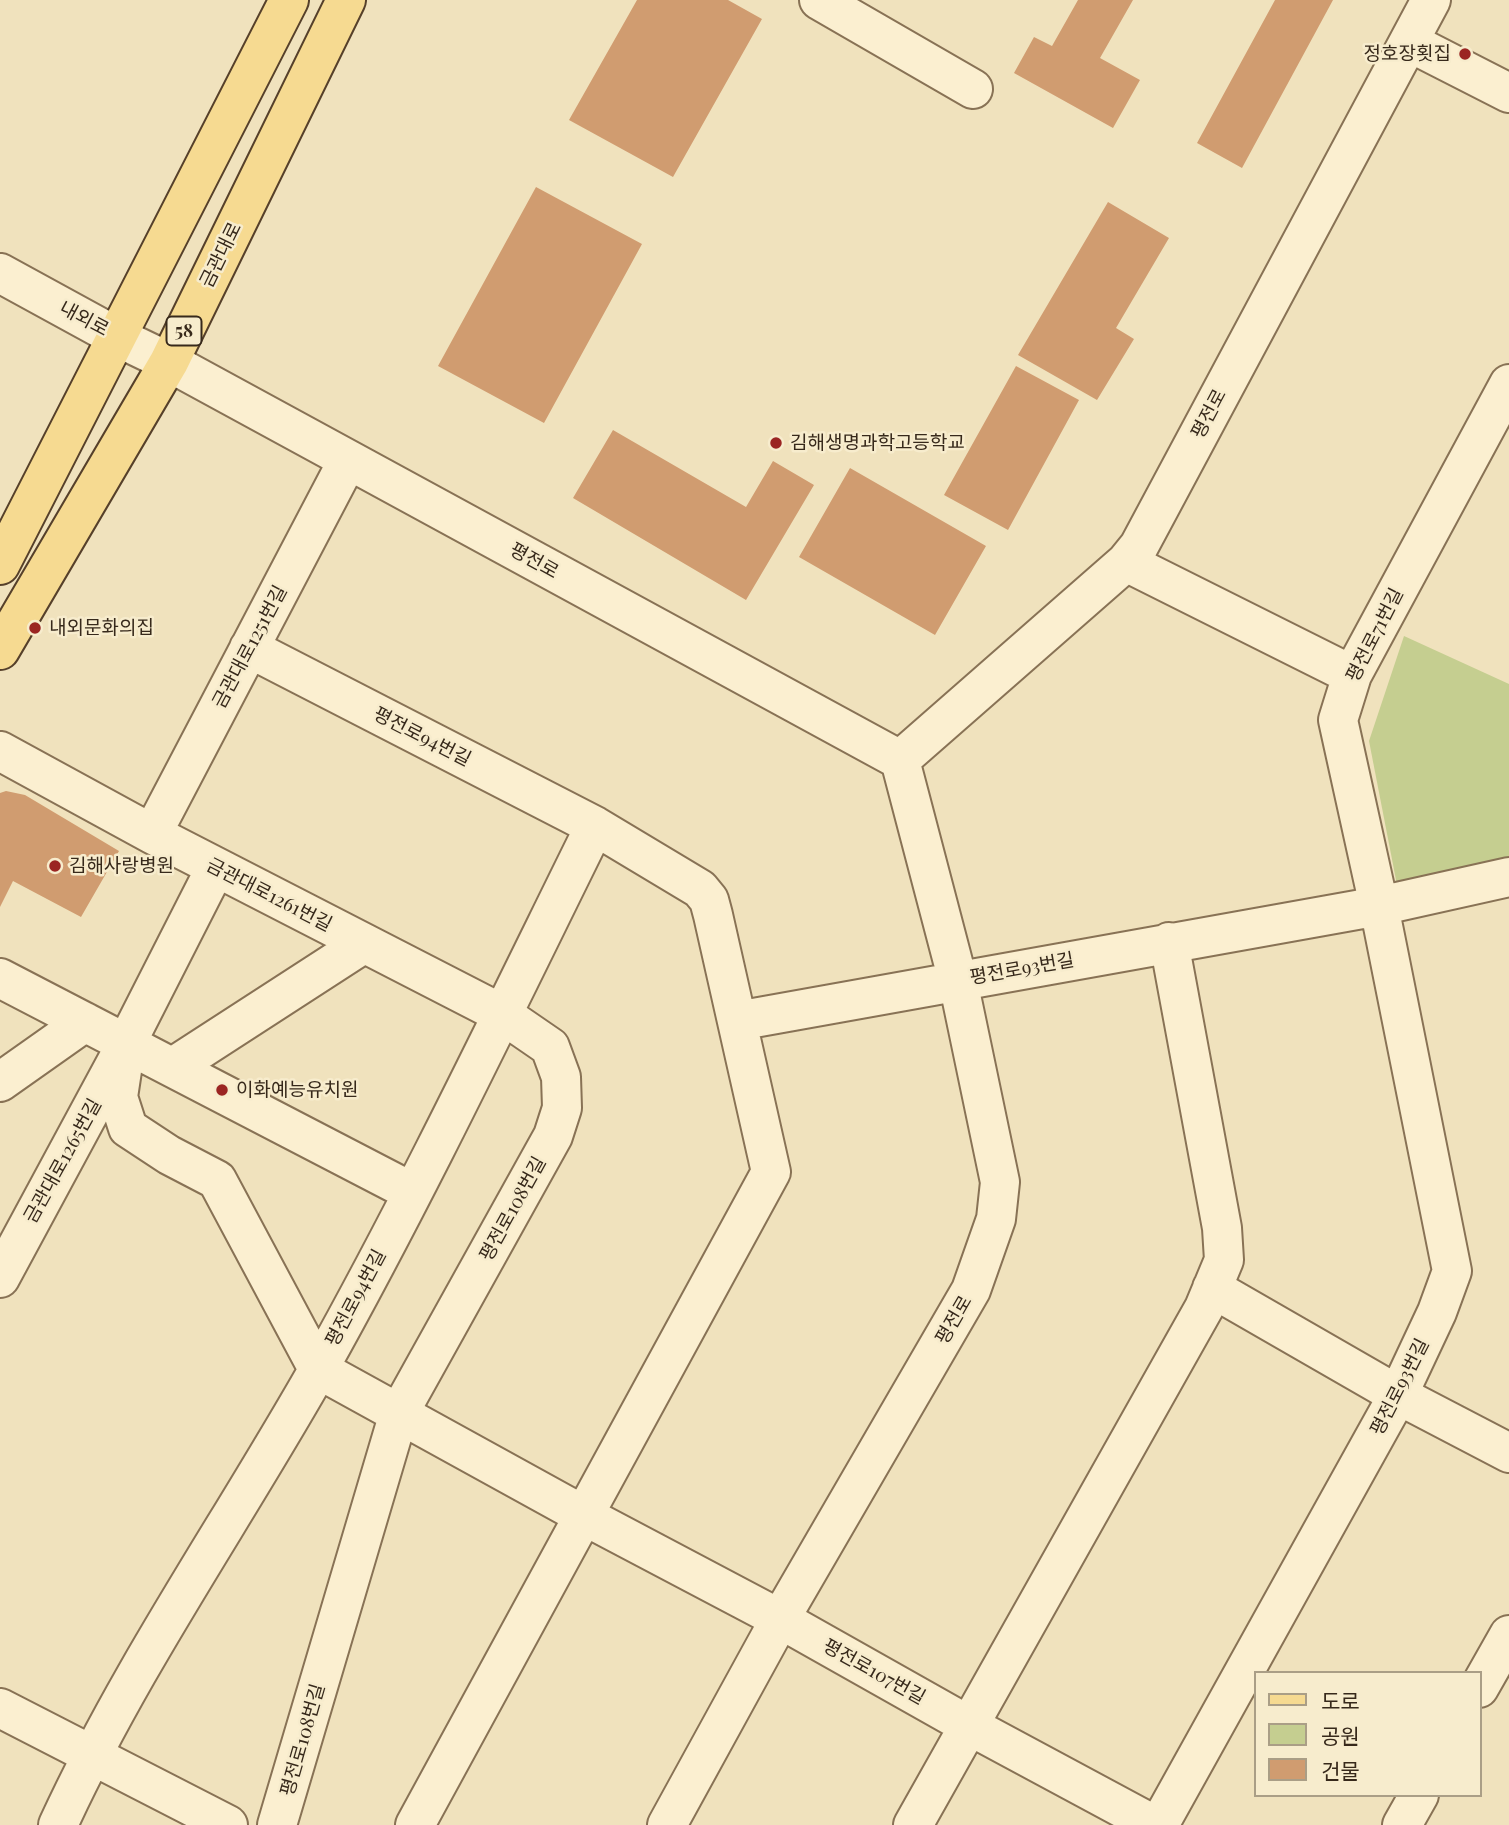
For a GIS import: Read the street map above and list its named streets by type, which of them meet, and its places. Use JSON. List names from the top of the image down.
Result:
{
  "streets": {
    "main road": ["금관대로", "58"],
    "street": [
      "내외로",
      "평전로",
      "평전로71번길",
      "금관대로1251번길",
      "평전로94번길",
      "금관대로1261번길",
      "평전로93번길",
      "금관대로1265번길",
      "평전로108번길",
      "평전로107번길"
    ]
  },
  "crossings": [
    ["금관대로", "내외로"],
    ["금관대로", "평전로"],
    ["내외로", "평전로"],
    ["평전로", "금관대로1251번길"],
    ["평전로", "평전로93번길"],
    ["평전로", "평전로107번길"],
    ["평전로71번길", "평전로93번길"],
    ["금관대로1251번길", "평전로94번길"],
    ["금관대로1251번길", "금관대로1261번길"],
    ["평전로94번길", "금관대로1261번길"],
    ["평전로94번길", "평전로108번길"],
    ["금관대로1261번길", "금관대로1265번길"],
    ["금관대로1261번길", "평전로108번길"],
    ["평전로93번길", "평전로107번길"]
  ],
  "places": [
    "정호장횟집",
    "김해생명과학고등학교",
    "내외문화의집",
    "김해사랑병원",
    "이화예능유치원"
  ],
  "legend": ["도로", "공원", "건물"]
}
